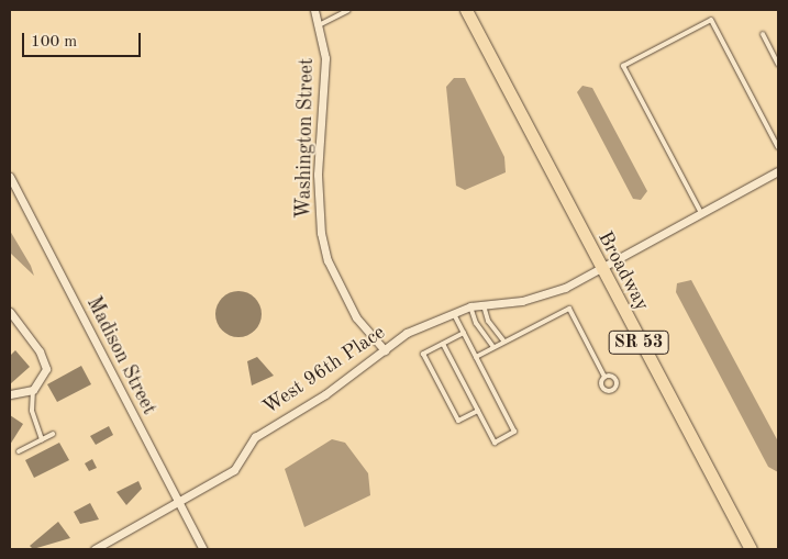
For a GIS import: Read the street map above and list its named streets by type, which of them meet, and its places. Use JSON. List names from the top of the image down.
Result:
{
  "streets": {
    "main road": ["Broadway", "SR 53"],
    "street": ["Washington Street", "Madison Street", "West 96th Place"]
  },
  "crossings": [
    ["Washington Street", "West 96th Place"],
    ["Broadway", "West 96th Place"],
    ["Madison Street", "West 96th Place"]
  ],
  "scale_bar": "100 m"
}
